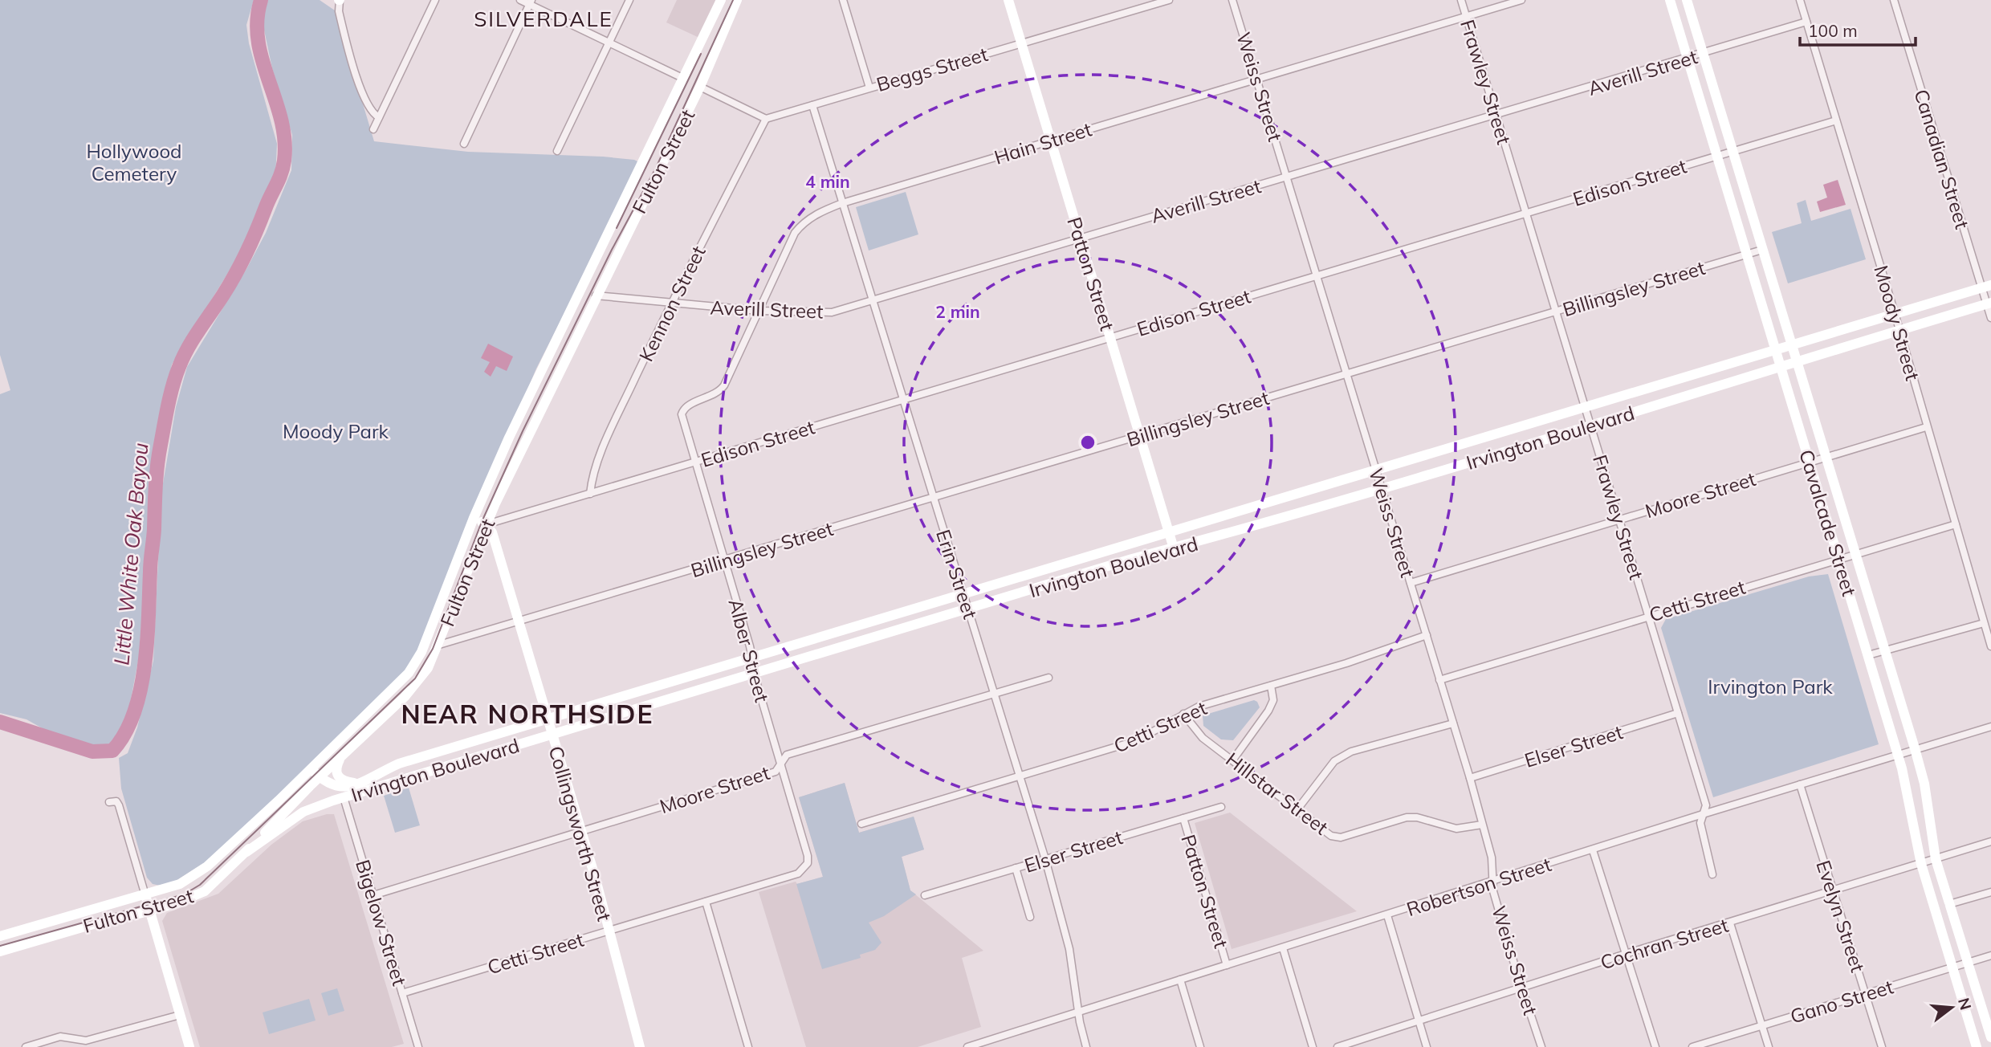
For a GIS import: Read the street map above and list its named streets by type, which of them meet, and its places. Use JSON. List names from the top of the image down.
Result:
{
  "streets": {
    "main road": [
      "Fulton Street",
      "Patton Street",
      "Irvington Boulevard",
      "Cavalcade Street",
      "Collingsworth Street"
    ],
    "street": [
      "Beggs Street",
      "Averill Street",
      "Frawley Street",
      "Weiss Street",
      "Hain Street",
      "Canadian Street",
      "Edison Street",
      "Billingsley Street",
      "Kennon Street",
      "Moody Street",
      "Moore Street",
      "Erin Street",
      "Cetti Street",
      "Alber Street",
      "Elser Street",
      "Hillstar Street",
      "Robertson Street",
      "Evelyn Street",
      "Bigelow Street",
      "Cochran Street",
      "Gano Street"
    ]
  },
  "crossings": [
    ["Beggs Street", "Patton Street"],
    ["Beggs Street", "Kennon Street"],
    ["Beggs Street", "Erin Street"],
    ["Averill Street", "Frawley Street"],
    ["Averill Street", "Weiss Street"],
    ["Averill Street", "Hain Street"],
    ["Averill Street", "Fulton Street"],
    ["Averill Street", "Patton Street"],
    ["Averill Street", "Kennon Street"],
    ["Averill Street", "Moody Street"],
    ["Averill Street", "Cavalcade Street"],
    ["Averill Street", "Erin Street"],
    ["Frawley Street", "Hain Street"],
    ["Frawley Street", "Edison Street"],
    ["Frawley Street", "Billingsley Street"],
    ["Frawley Street", "Irvington Boulevard"],
    ["Frawley Street", "Moore Street"],
    ["Frawley Street", "Cetti Street"],
    ["Frawley Street", "Elser Street"],
    ["Frawley Street", "Robertson Street"],
    ["Weiss Street", "Hain Street"],
    ["Weiss Street", "Edison Street"],
    ["Weiss Street", "Billingsley Street"],
    ["Weiss Street", "Irvington Boulevard"],
    ["Weiss Street", "Moore Street"],
    ["Weiss Street", "Cetti Street"],
    ["Weiss Street", "Elser Street"],
    ["Weiss Street", "Hillstar Street"],
    ["Weiss Street", "Robertson Street"],
    ["Weiss Street", "Cochran Street"],
    ["Hain Street", "Patton Street"],
    ["Hain Street", "Erin Street"],
    ["Hain Street", "Alber Street"],
    ["Canadian Street", "Irvington Boulevard"],
    ["Fulton Street", "Edison Street"],
    ["Fulton Street", "Billingsley Street"],
    ["Fulton Street", "Irvington Boulevard"],
    ["Fulton Street", "Collingsworth Street"],
    ["Edison Street", "Patton Street"],
    ["Edison Street", "Kennon Street"],
    ["Edison Street", "Moody Street"],
    ["Edison Street", "Cavalcade Street"],
    ["Edison Street", "Erin Street"],
    ["Edison Street", "Alber Street"],
    ["Edison Street", "Collingsworth Street"],
    ["Patton Street", "Billingsley Street"],
    ["Patton Street", "Irvington Boulevard"],
    ["Patton Street", "Elser Street"],
    ["Patton Street", "Robertson Street"],
    ["Billingsley Street", "Cavalcade Street"],
    ["Billingsley Street", "Erin Street"],
    ["Billingsley Street", "Alber Street"],
    ["Billingsley Street", "Collingsworth Street"],
    ["Moody Street", "Irvington Boulevard"],
    ["Moody Street", "Moore Street"],
    ["Moody Street", "Cetti Street"],
    ["Irvington Boulevard", "Cavalcade Street"],
    ["Irvington Boulevard", "Erin Street"],
    ["Irvington Boulevard", "Alber Street"],
    ["Irvington Boulevard", "Collingsworth Street"],
    ["Irvington Boulevard", "Bigelow Street"],
    ["Moore Street", "Cavalcade Street"],
    ["Moore Street", "Erin Street"],
    ["Moore Street", "Alber Street"],
    ["Moore Street", "Collingsworth Street"],
    ["Moore Street", "Bigelow Street"],
    ["Cavalcade Street", "Cetti Street"],
    ["Cavalcade Street", "Robertson Street"],
    ["Cavalcade Street", "Cochran Street"],
    ["Cavalcade Street", "Gano Street"],
    ["Erin Street", "Cetti Street"],
    ["Erin Street", "Elser Street"],
    ["Erin Street", "Robertson Street"],
    ["Cetti Street", "Alber Street"],
    ["Cetti Street", "Hillstar Street"],
    ["Cetti Street", "Collingsworth Street"],
    ["Cetti Street", "Bigelow Street"],
    ["Robertson Street", "Evelyn Street"],
    ["Evelyn Street", "Cochran Street"],
    ["Evelyn Street", "Gano Street"]
  ],
  "districts": ["SILVERDALE", "NEAR NORTHSIDE"],
  "water": ["Little White Oak Bayou"],
  "parks": ["Hollywood Cemetery", "Moody Park", "Irvington Park"],
  "scale_bar": "100 m",
  "north": "right",
  "rings": ["4 min", "2 min"]
}
